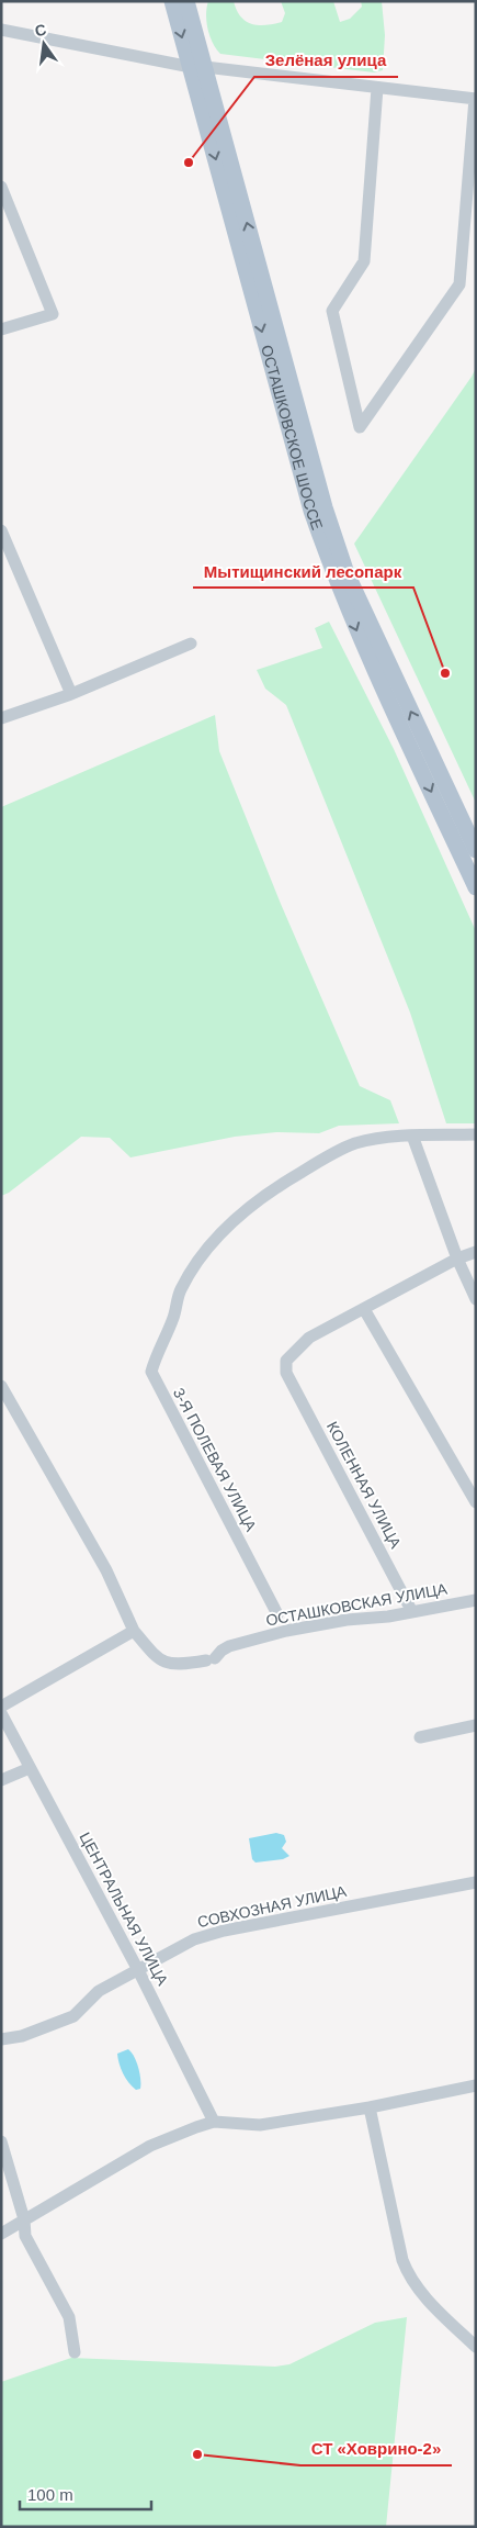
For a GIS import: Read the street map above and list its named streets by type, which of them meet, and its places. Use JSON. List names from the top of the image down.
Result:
{
  "streets": {
    "main road": ["ОСТАШКОВСКОЕ ШОССЕ"],
    "street": [
      "3-Я ПОЛЕВАЯ УЛИЦА",
      "КОЛЕННАЯ УЛИЦА",
      "ОСТАШКОВСКАЯ УЛИЦА",
      "СОВХОЗНАЯ УЛИЦА",
      "ЦЕНТРАЛЬНАЯ УЛИЦА"
    ]
  },
  "crossings": [
    ["КОЛЕННАЯ УЛИЦА", "ОСТАШКОВСКАЯ УЛИЦА"],
    ["СОВХОЗНАЯ УЛИЦА", "ЦЕНТРАЛЬНАЯ УЛИЦА"]
  ],
  "places": ["Зелёная улица", "Мытищинский лесопарк", "СТ «Ховрино-2»"],
  "scale_bar": "100 m",
  "north": "top"
}
